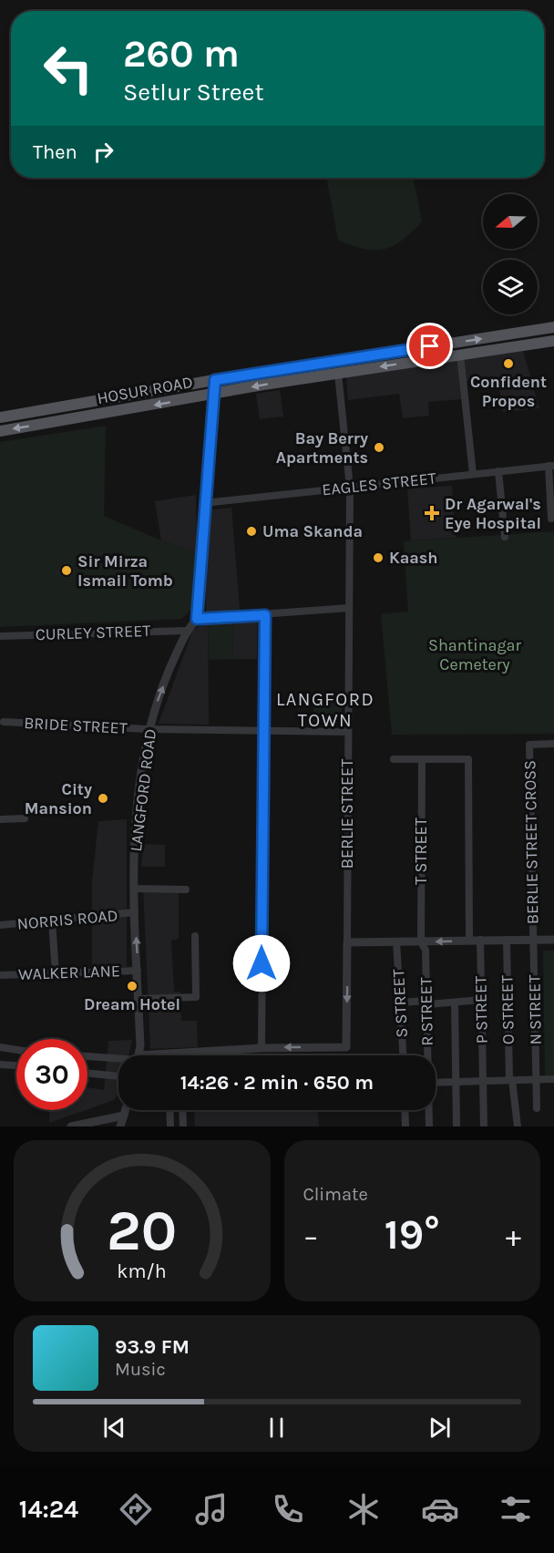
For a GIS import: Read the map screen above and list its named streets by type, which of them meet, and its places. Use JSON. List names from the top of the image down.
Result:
{
  "streets": {
    "main road": ["HOSUR ROAD"],
    "street": [
      "EAGLES STREET",
      "CURLEY STREET",
      "BRIDE STREET",
      "LANGFORD ROAD",
      "BERLIE STREET",
      "BERLIE STREET CROSS",
      "T STREET",
      "NORRIS ROAD",
      "WALKER LANE",
      "S STREET",
      "P STREET",
      "O STREET",
      "N STREET",
      "R STREET"
    ]
  },
  "crossings": [
    ["HOSUR ROAD", "BERLIE STREET"],
    ["EAGLES STREET", "BERLIE STREET"],
    ["CURLEY STREET", "LANGFORD ROAD"],
    ["BRIDE STREET", "LANGFORD ROAD"],
    ["BRIDE STREET", "BERLIE STREET"],
    ["LANGFORD ROAD", "NORRIS ROAD"],
    ["LANGFORD ROAD", "WALKER LANE"],
    ["BERLIE STREET", "BERLIE STREET CROSS"],
    ["BERLIE STREET CROSS", "T STREET"],
    ["BERLIE STREET CROSS", "S STREET"],
    ["BERLIE STREET CROSS", "P STREET"],
    ["BERLIE STREET CROSS", "O STREET"],
    ["BERLIE STREET CROSS", "N STREET"],
    ["BERLIE STREET CROSS", "R STREET"],
    ["T STREET", "R STREET"]
  ],
  "one_way": ["LANGFORD ROAD"],
  "districts": ["LANGFORD TOWN"],
  "parks": ["Shantinagar Cemetery"],
  "places": {
    "other": [
      "Confident Propos",
      "Bay Berry Apartments",
      "Uma Skanda",
      "Kaash",
      "Sir Mirza Ismail Tomb",
      "City Mansion",
      "Dream Hotel"
    ],
    "health": ["Dr Agarwal's Eye Hospital"]
  },
  "north": "left",
  "page": {
    "turn": ["260 m", "Setlur Street"],
    "then": "Then",
    "limit": "30",
    "trip": "14:26 · 2 min · 650 m",
    "tile": "Climate",
    "heat": ["−", "19°", "+"],
    "song": ["93.9 FM", "Music"],
    "tabs": "14:24",
    "gauge": ["20", "km/h"]
  }
}
